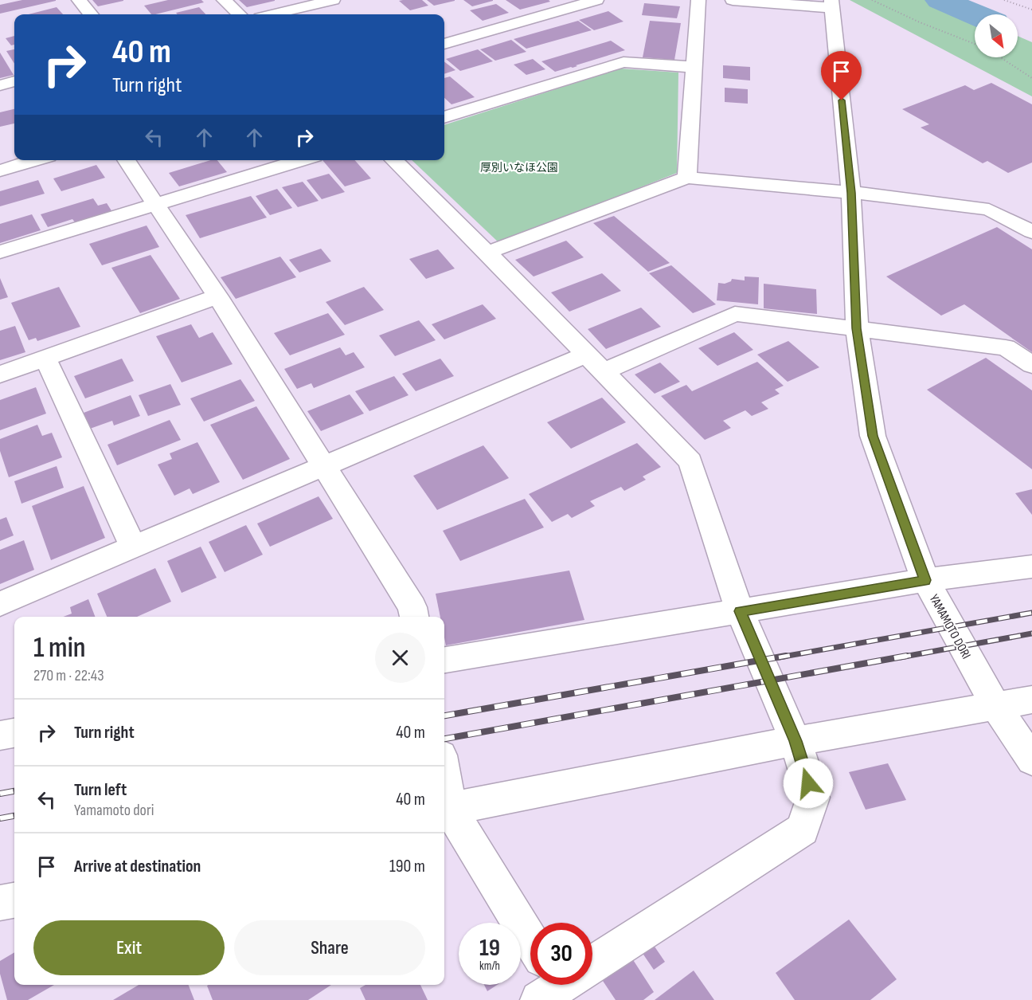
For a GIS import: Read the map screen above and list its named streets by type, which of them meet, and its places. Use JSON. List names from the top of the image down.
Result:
{
  "streets": {
    "street": ["YAMAMOTO DORI"]
  },
  "parks": ["厚別いなほ公園"],
  "north": "bottom right",
  "page": {
    "turn": ["40 m", "Turn right"],
    "heading": ["1 min", "270 m · 22:43"],
    "list": [
      {
        "name": "Turn right",
        "value": "40 m"
      },
      {
        "name": "Turn left",
        "note": "Yamamoto dori",
        "value": "40 m"
      },
      {
        "name": "Arrive at destination",
        "value": "190 m"
      }
    ],
    "buttons": ["Exit", "Share"],
    "speed": "19 km/h",
    "limit": "30"
  }
}
